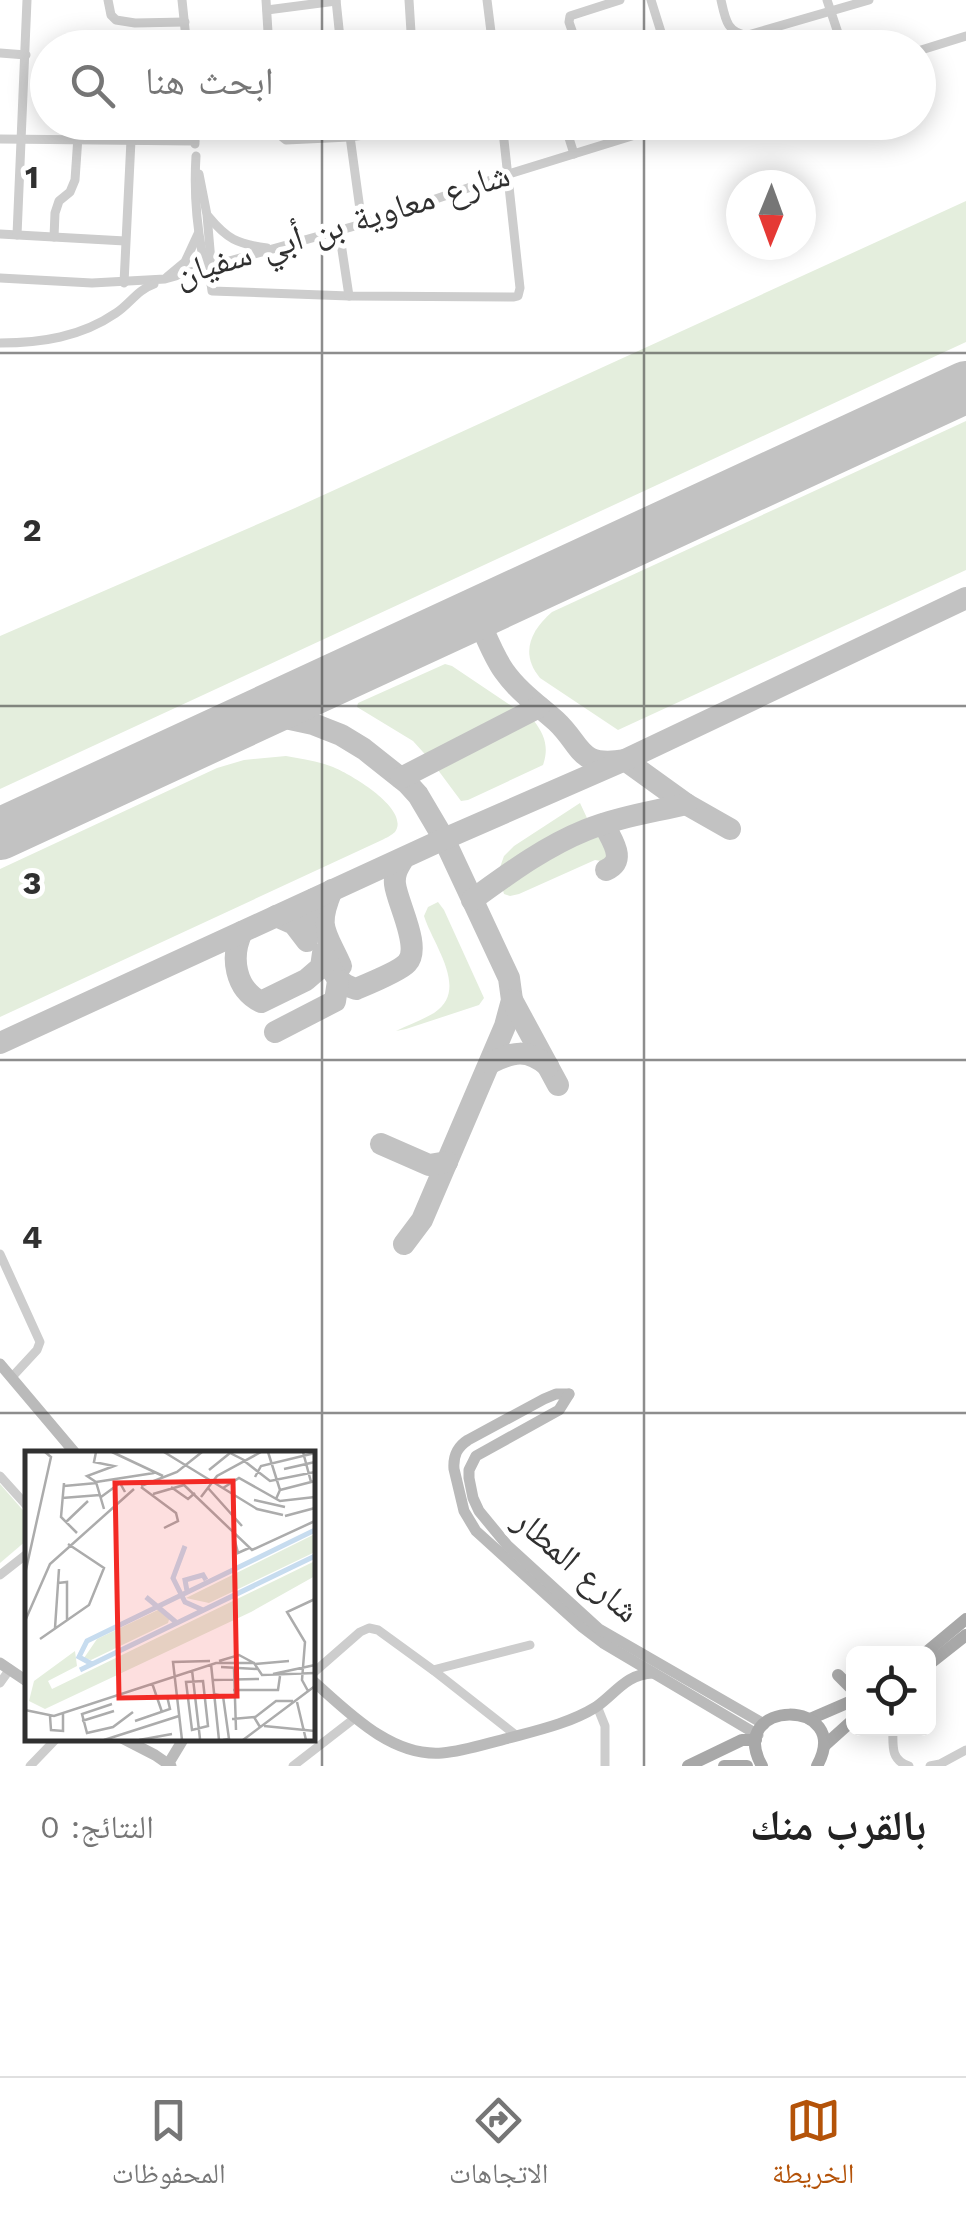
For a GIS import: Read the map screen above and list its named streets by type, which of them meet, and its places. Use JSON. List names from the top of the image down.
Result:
{
  "streets": {
    "street": ["شارع معاوية بن أبي سفيان", "شارع المطار"]
  },
  "north": "bottom",
  "page": {
    "search": "ابحث هنا",
    "heading": ["بالقرب منك", "النتائج: 0"],
    "nav": ["الخريطة", "الاتجاهات", "المحفوظات"]
  },
  "grid": {
    "rows": [
      "1",
      "2",
      "3",
      "4"
    ]
  }
}
